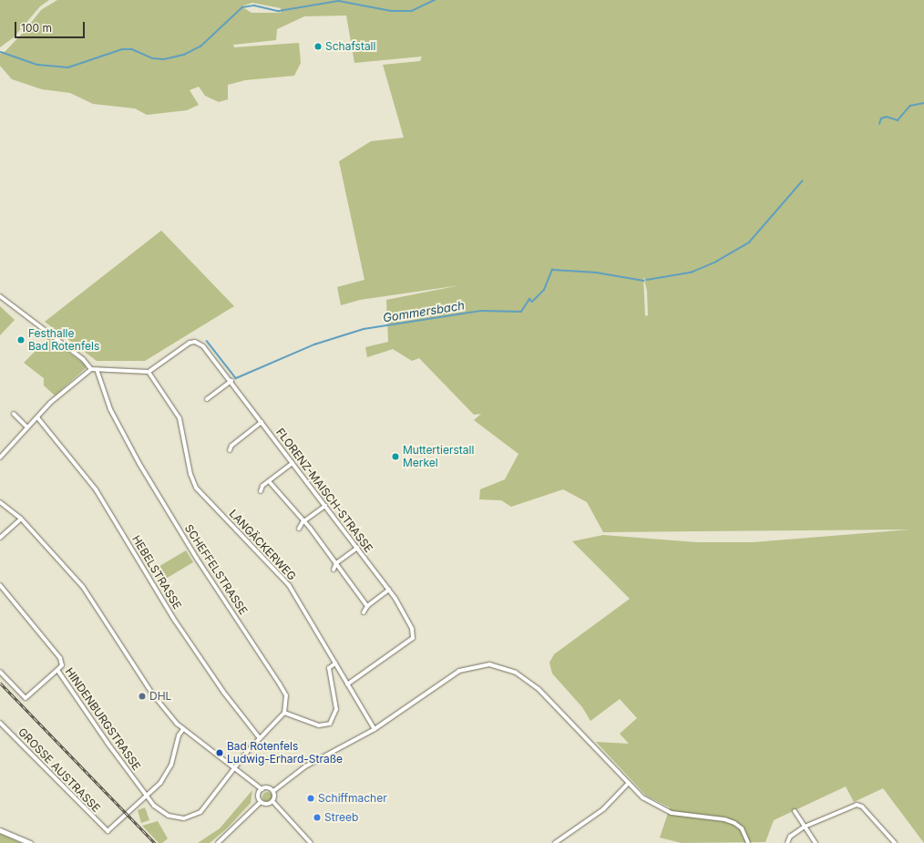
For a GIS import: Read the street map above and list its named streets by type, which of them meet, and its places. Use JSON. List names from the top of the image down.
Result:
{
  "streets": {
    "street": [
      "FLORENZ-MAISCH-STRASSE",
      "LANGÄCKERWEG",
      "SCHEFFELSTRASSE",
      "HEBELSTRASSE",
      "HINDENBURGSTRASSE",
      "GROSSE AUSTRASSE"
    ]
  },
  "crossings": [
    ["FLORENZ-MAISCH-STRASSE", "LANGÄCKERWEG"],
    ["HINDENBURGSTRASSE", "GROSSE AUSTRASSE"]
  ],
  "water": ["Gommersbach"],
  "places": [
    "Schafstall",
    "Festhalle Bad Rotenfels",
    "Muttertierstall Merkel",
    "DHL",
    "Bad Rotenfels Ludwig-Erhard-Straße",
    "Schiffmacher",
    "Streeb"
  ],
  "scale_bar": "100 m"
}
